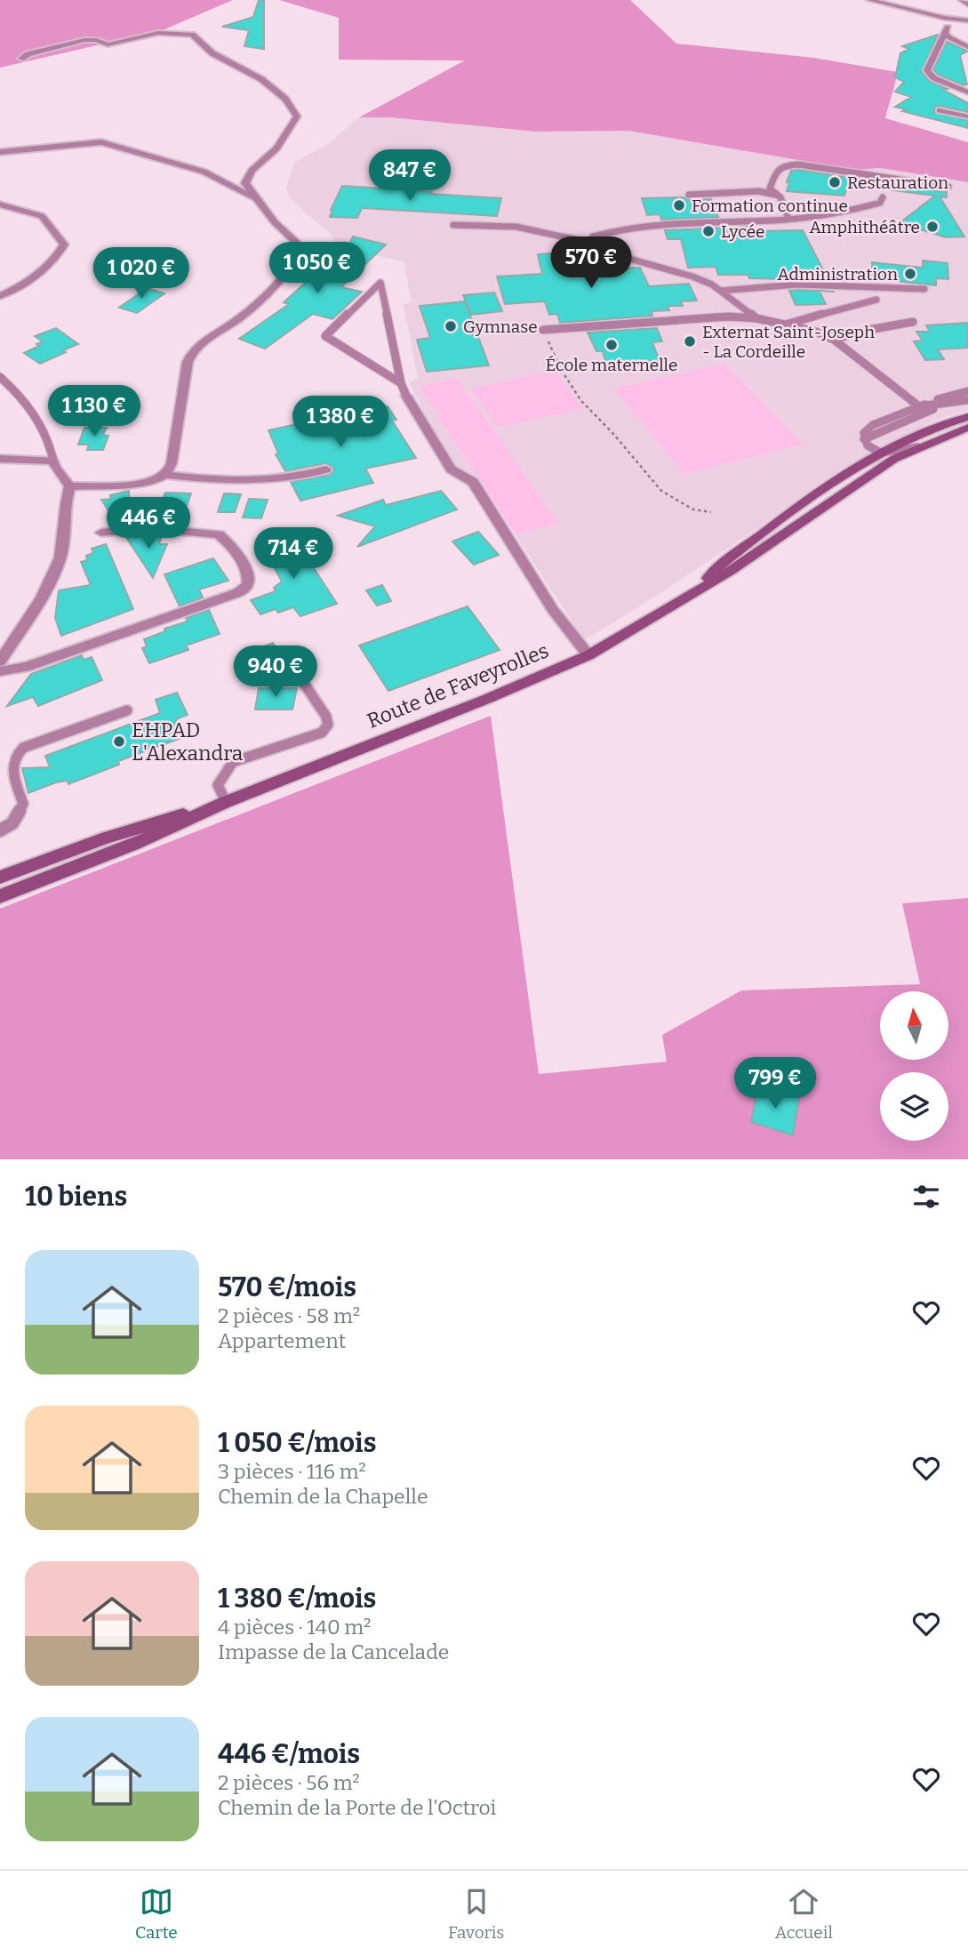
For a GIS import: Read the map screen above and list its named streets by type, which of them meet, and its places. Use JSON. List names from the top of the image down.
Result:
{
  "streets": {
    "main road": ["Route de Faveyrolles"]
  },
  "places": [
    "Restauration",
    "Formation continue",
    "Amphithéâtre",
    "Lycée",
    "Administration",
    "Gymnase",
    "Externat Saint-Joseph - La Cordeille",
    "École maternelle",
    "EHPAD L'Alexandra"
  ],
  "north": "top",
  "page": {
    "price": [
      "847 €",
      "570 €",
      "1 050 €",
      "1 020 €",
      "1 130 €",
      "1 380 €",
      "446 €",
      "714 €",
      "940 €",
      "799 €"
    ],
    "heading": "10 biens",
    "list": [
      {
        "name": "570 €/mois",
        "note": "2 pièces · 58 m² · Appartement"
      },
      {
        "name": "1 050 €/mois",
        "note": "3 pièces · 116 m² · Chemin de la Chapelle"
      },
      {
        "name": "1 380 €/mois",
        "note": "4 pièces · 140 m² · Impasse de la Cancelade"
      },
      {
        "name": "446 €/mois",
        "note": "2 pièces · 56 m² · Chemin de la Porte de l'Octroi"
      }
    ],
    "tabs": ["Carte", "Favoris", "Accueil"]
  }
}
